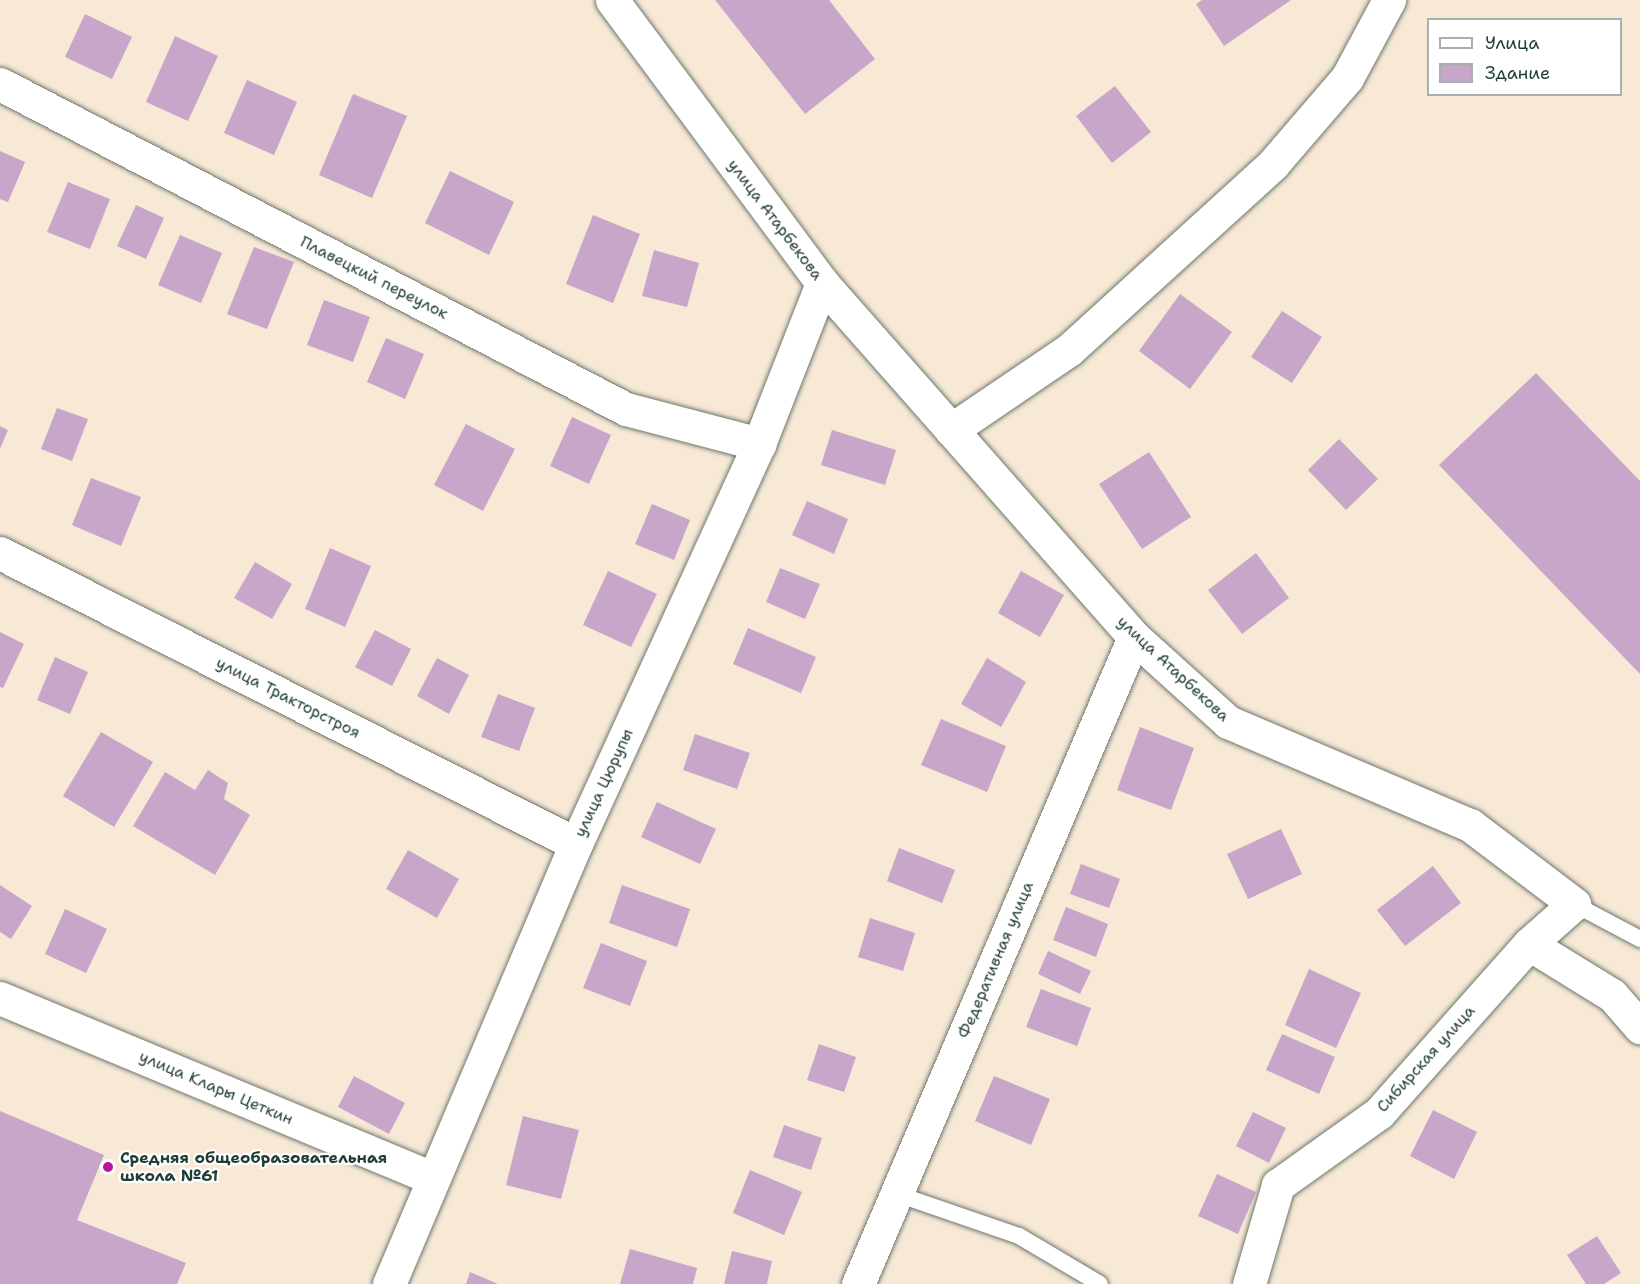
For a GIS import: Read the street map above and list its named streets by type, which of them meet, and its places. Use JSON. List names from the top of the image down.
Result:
{
  "streets": {
    "street": [
      "улица Атарбекова",
      "Плавецкий переулок",
      "улица Тракторстроя",
      "улица Цюрупы",
      "Федеративная улица",
      "Сибирская улица",
      "улица Клары Цеткин"
    ]
  },
  "crossings": [
    ["улица Атарбекова", "улица Цюрупы"],
    ["улица Атарбекова", "Федеративная улица"],
    ["улица Атарбекова", "Сибирская улица"],
    ["Плавецкий переулок", "улица Цюрупы"],
    ["улица Тракторстроя", "улица Цюрупы"],
    ["улица Цюрупы", "улица Клары Цеткин"]
  ],
  "places": ["Средняя общеобразовательная школа №61"],
  "legend": ["Улица", "Здание"]
}
